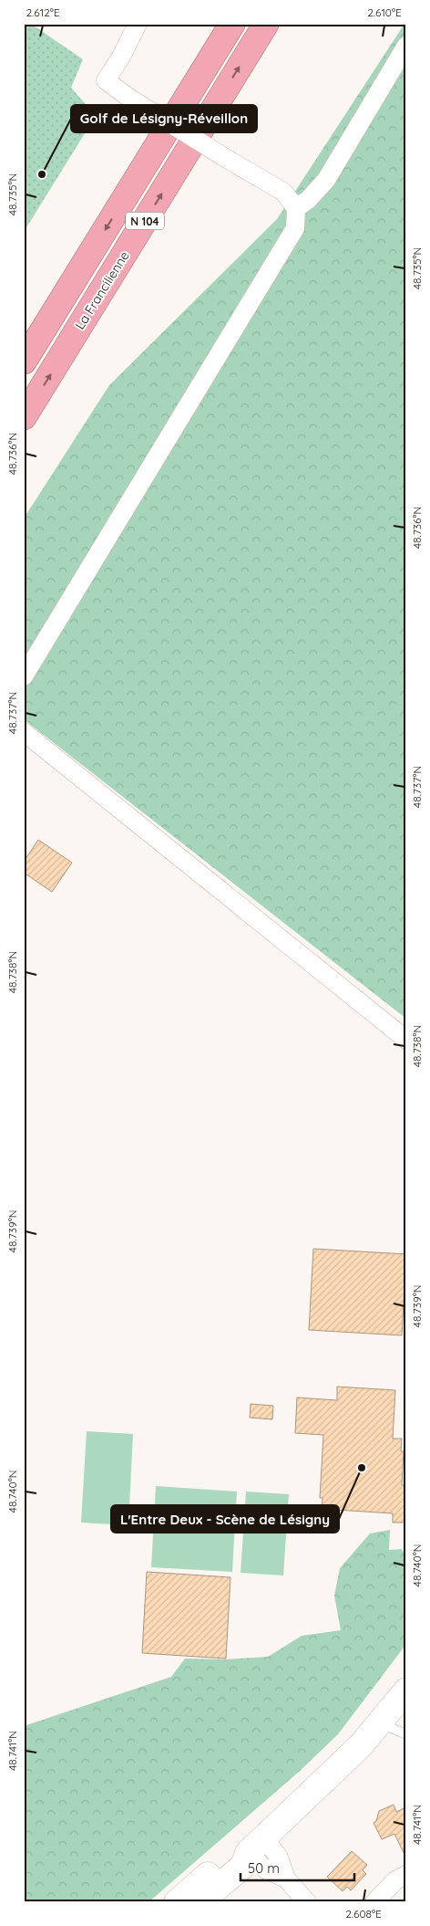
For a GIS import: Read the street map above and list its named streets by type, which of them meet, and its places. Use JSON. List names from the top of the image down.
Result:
{
  "streets": {
    "highway": ["N 104", "La Francilienne"]
  },
  "places": ["Golf de Lésigny-Réveillon", "L'Entre Deux - Scène de Lésigny"],
  "scale_bar": "50 m",
  "coordinates": [
    "2.612°E",
    "2.610°E",
    "48.735°N",
    "48.736°N",
    "48.737°N",
    "48.738°N",
    "48.739°N",
    "48.740°N",
    "48.741°N",
    "2.608°E"
  ]
}
